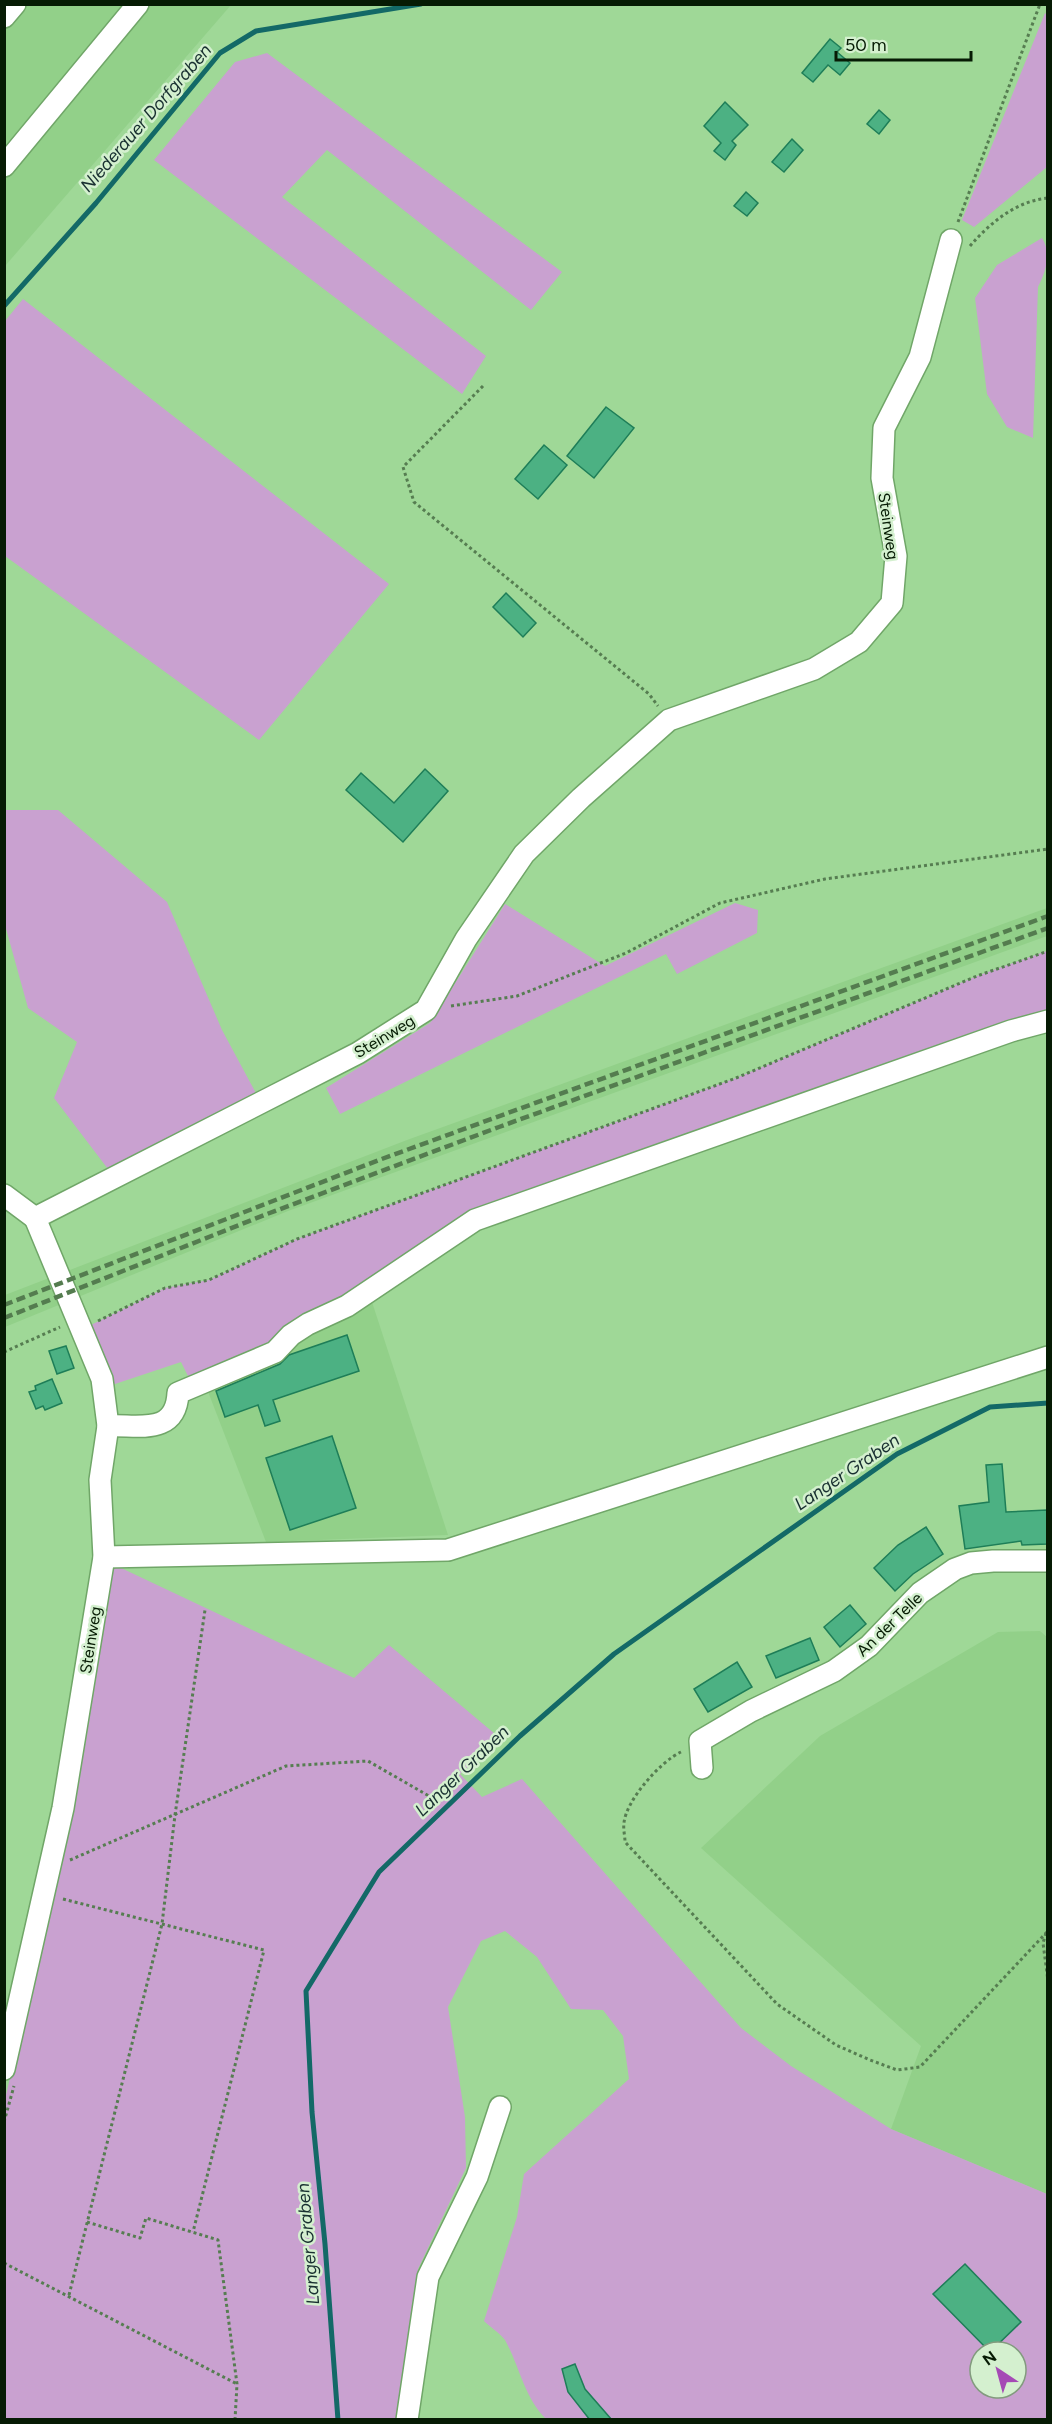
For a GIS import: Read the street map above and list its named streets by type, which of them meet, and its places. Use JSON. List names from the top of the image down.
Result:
{
  "streets": {
    "street": ["Steinweg", "An der Telle"]
  },
  "water": ["Niederauer Dorfgraben", "Langer Graben"],
  "scale_bar": "50 m",
  "north": "top left"
}
